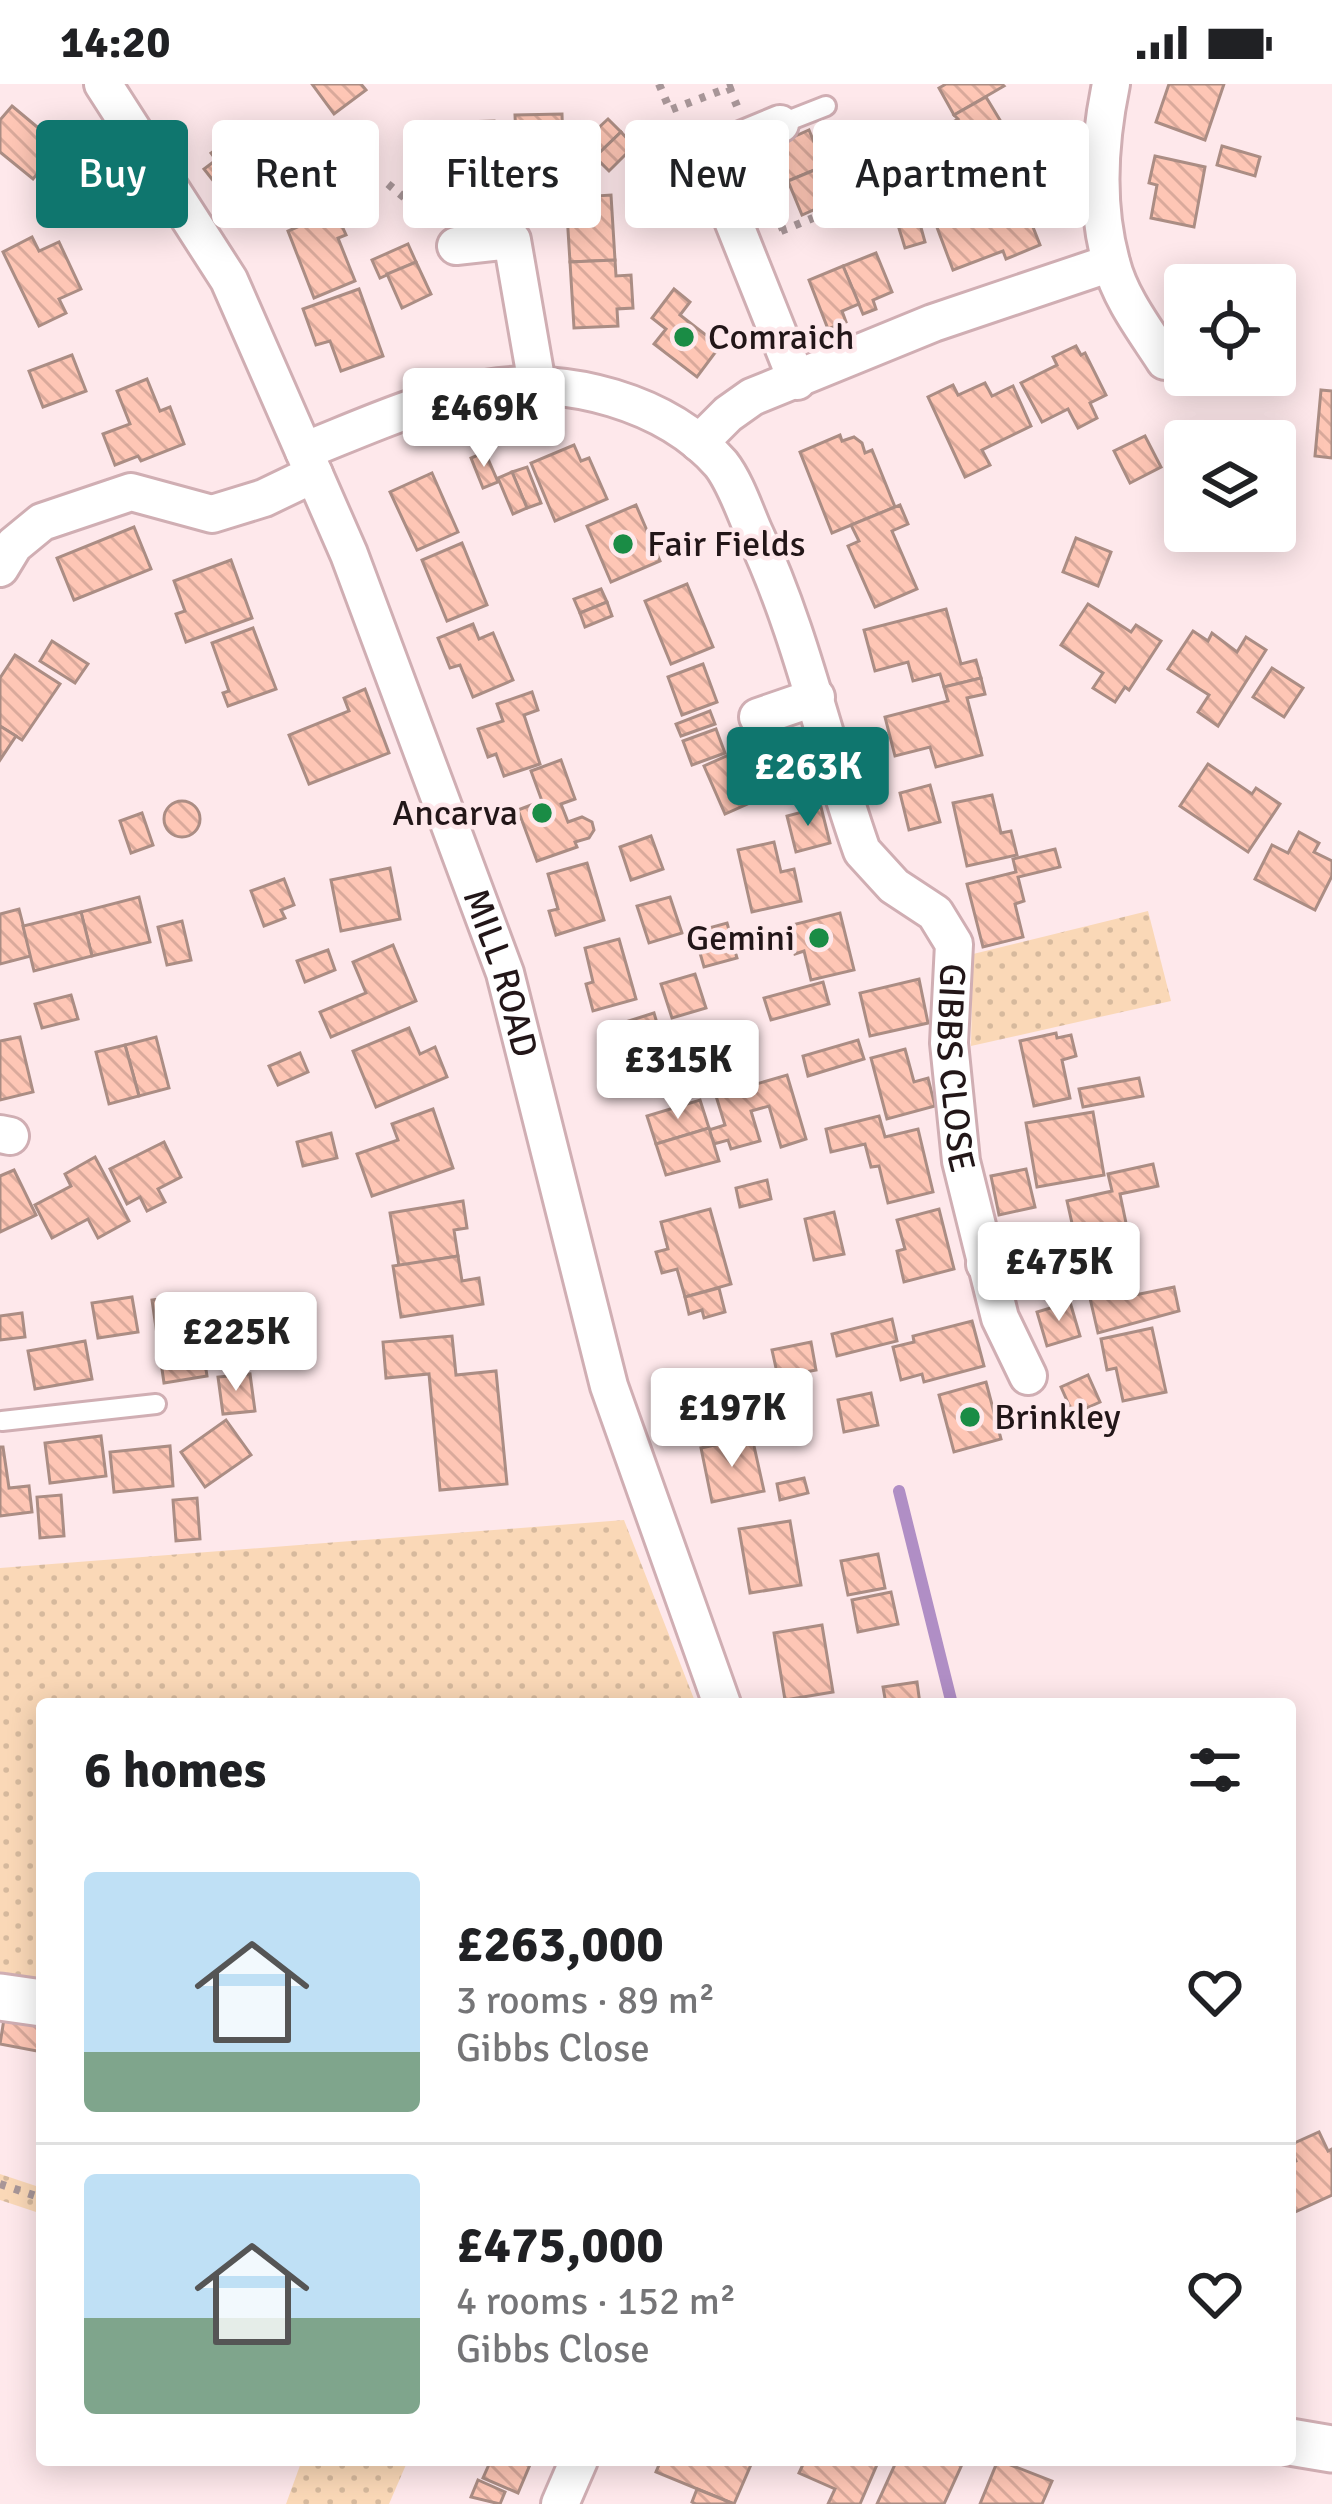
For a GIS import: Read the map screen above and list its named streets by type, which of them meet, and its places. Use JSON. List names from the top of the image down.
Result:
{
  "streets": {
    "street": ["MILL ROAD", "GIBBS CLOSE"]
  },
  "crossings": [
    ["MILL ROAD", "GIBBS CLOSE"]
  ],
  "places": [
    "Comraich",
    "Fair Fields",
    "Ancarva",
    "Gemini",
    "Brinkley"
  ],
  "page": {
    "status": "14:20",
    "chip": [
      "Buy",
      "Rent",
      "Filters",
      "New",
      "Apartment"
    ],
    "price": [
      "£469K",
      "£263K",
      "£315K",
      "£475K",
      "£225K",
      "£197K"
    ],
    "heading": "6 homes",
    "list": [
      {
        "name": "£263,000",
        "note": "3 rooms · 89 m² · Gibbs Close"
      },
      {
        "name": "£475,000",
        "note": "4 rooms · 152 m² · Gibbs Close"
      }
    ]
  }
}
